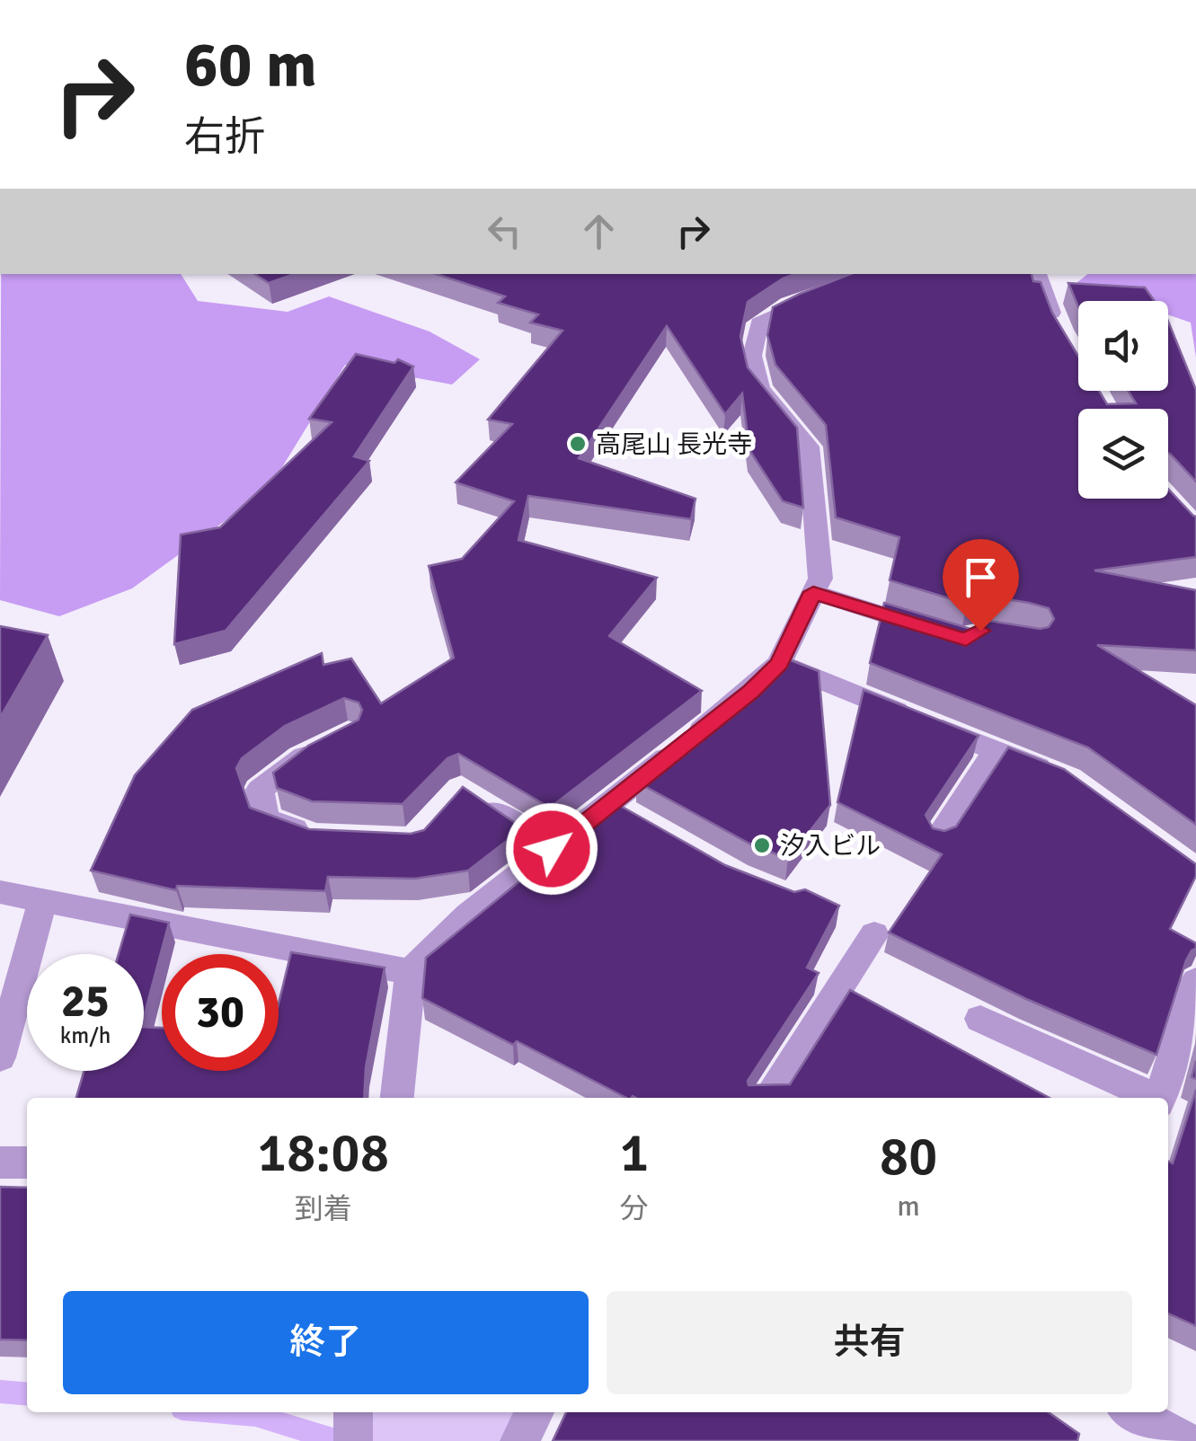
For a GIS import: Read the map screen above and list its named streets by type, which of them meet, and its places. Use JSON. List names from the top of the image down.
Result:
{
  "places": ["高尾山 長光寺", "汐入ビル"],
  "page": {
    "turn": ["60 m", "右折"],
    "speed": "25 km/h",
    "limit": "30",
    "eta": [
      "18:08",
      "到着",
      "1",
      "分",
      "80",
      "m"
    ],
    "buttons": ["終了", "共有"]
  }
}
